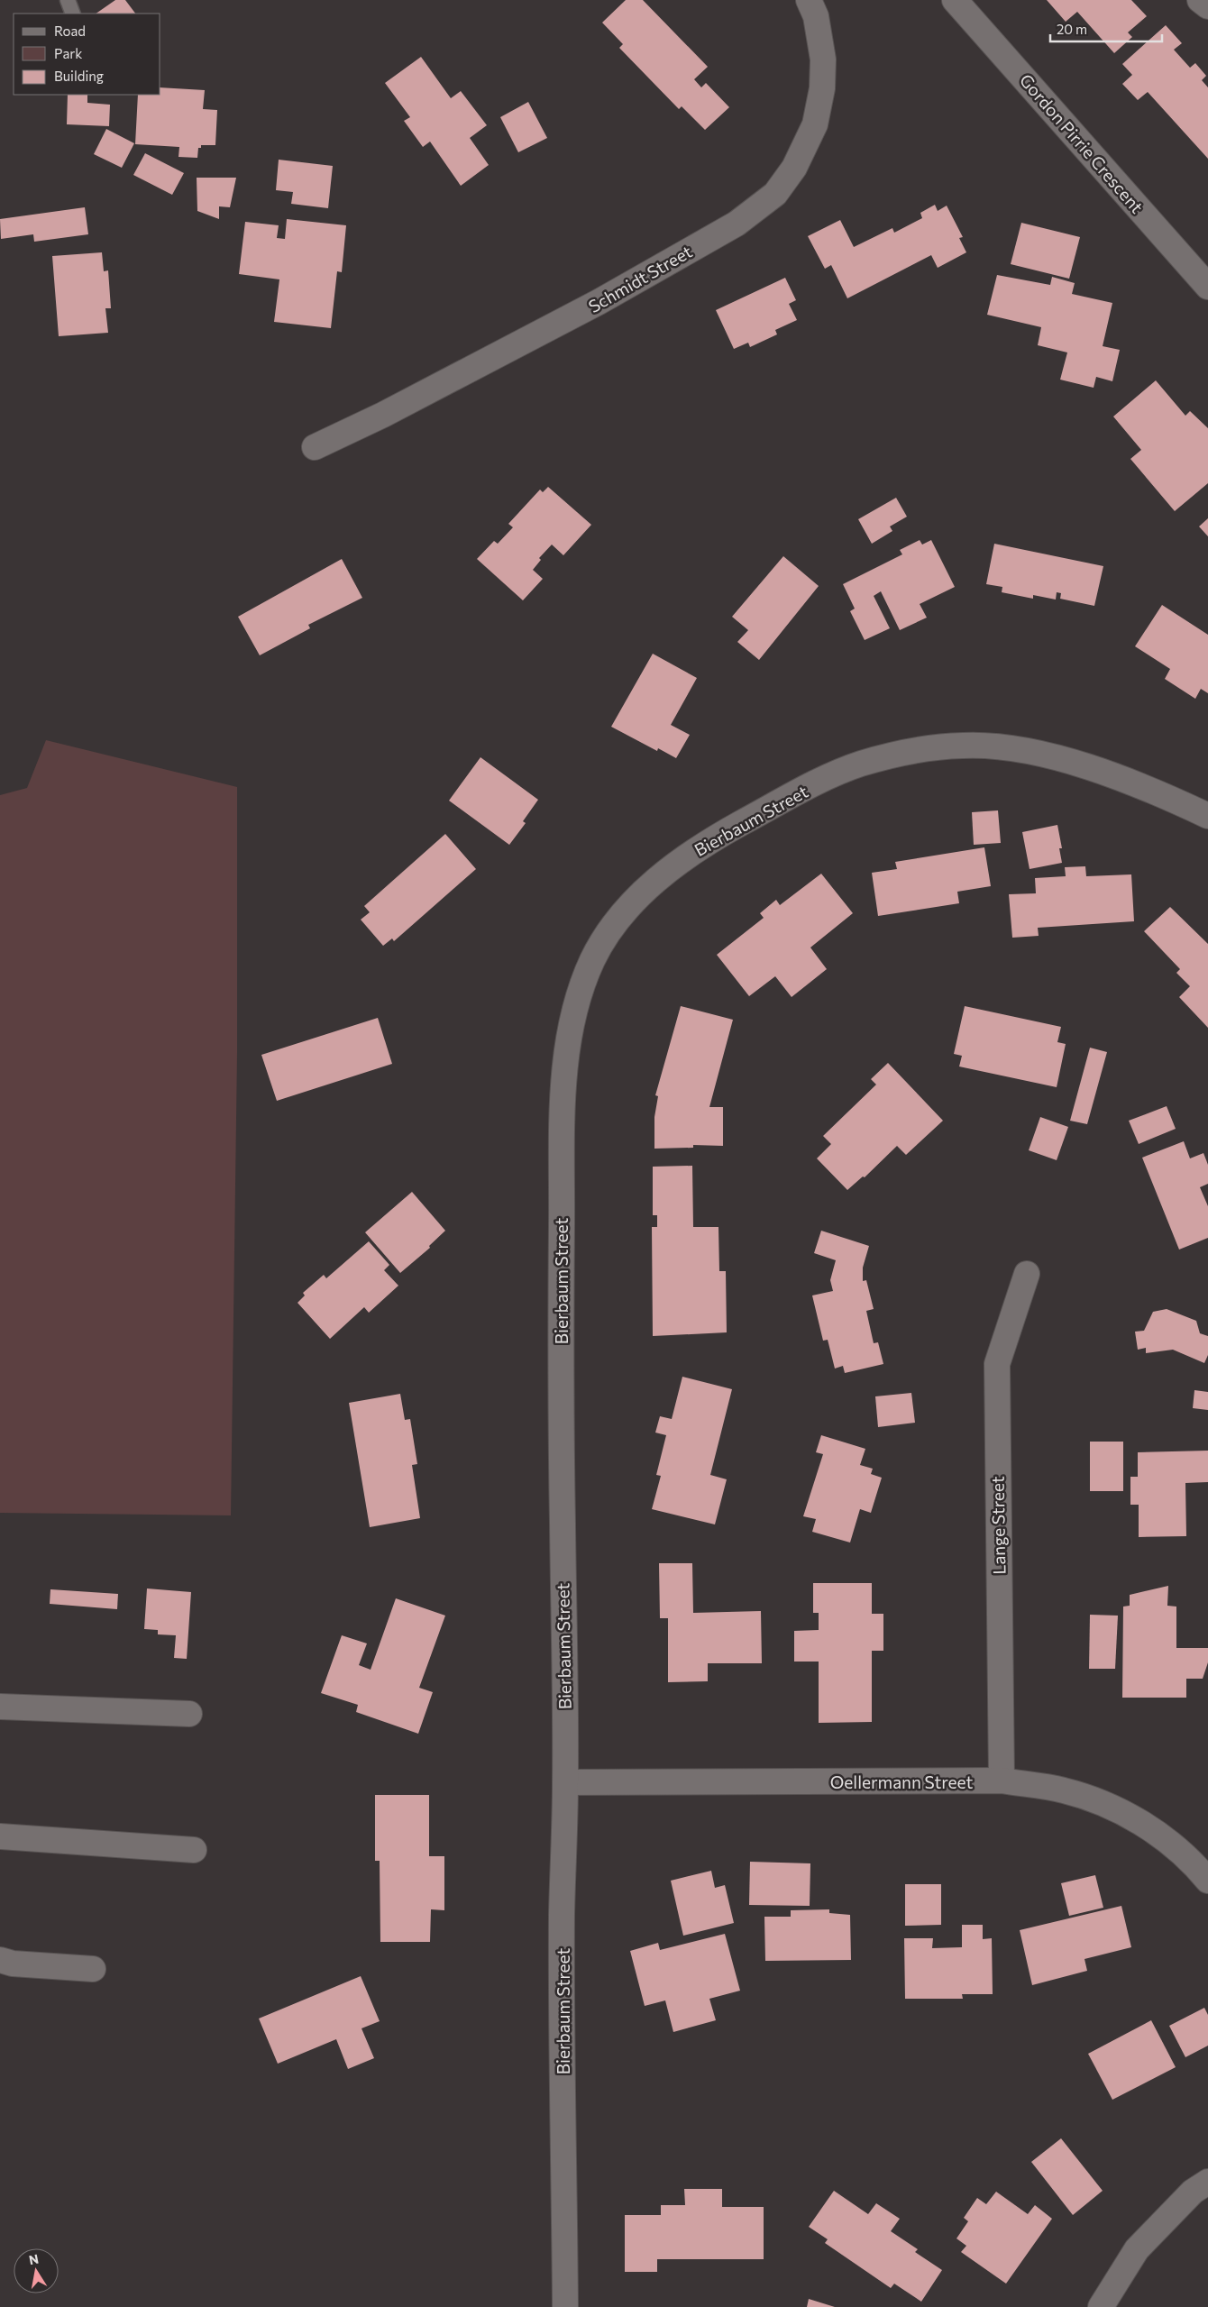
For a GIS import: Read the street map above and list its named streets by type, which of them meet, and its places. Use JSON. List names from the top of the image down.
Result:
{
  "streets": {
    "street": [
      "Gordon Pirrie Crescent",
      "Schmidt Street",
      "Bierbaum Street",
      "Lange Street",
      "Oellermann Street"
    ]
  },
  "crossings": [
    ["Bierbaum Street", "Oellermann Street"],
    ["Lange Street", "Oellermann Street"]
  ],
  "legend": ["Road", "Park", "Building"],
  "scale_bar": "20 m",
  "north": "top"
}
